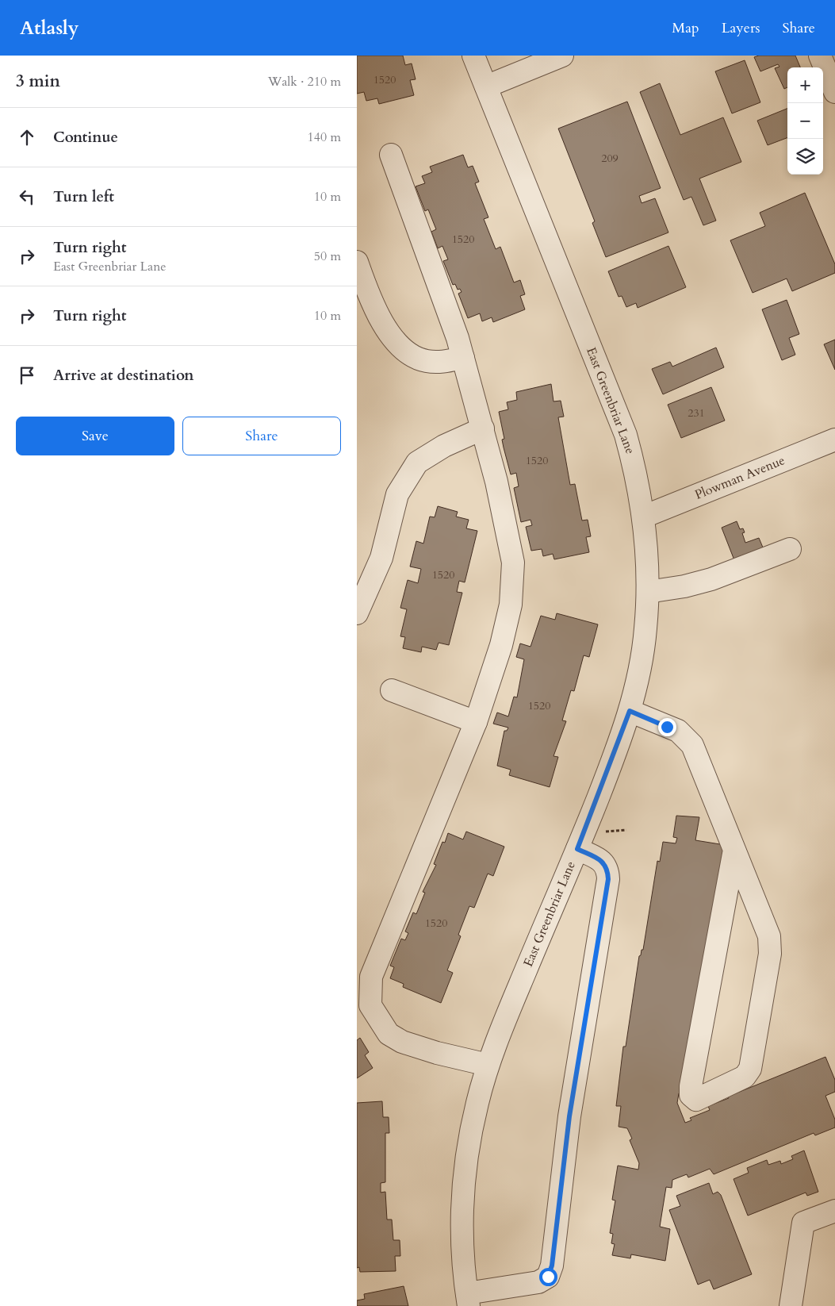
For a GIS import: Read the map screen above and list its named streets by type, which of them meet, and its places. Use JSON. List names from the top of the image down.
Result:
{
  "streets": {
    "street": ["East Greenbriar Lane", "Plowman Avenue"]
  },
  "crossings": [
    ["East Greenbriar Lane", "Plowman Avenue"]
  ],
  "house_numbers": [
    "1520",
    "209",
    "1520",
    "231",
    "1520",
    "1520",
    "1520",
    "1520"
  ],
  "page": {
    "header": "Atlasly",
    "nav": ["Map", "Layers", "Share"],
    "heading": ["3 min", "Walk · 210 m"],
    "map_buttons": ["+", "−"],
    "list": [
      ["Continue", "140 m"],
      ["Turn left", "10 m"],
      ["Turn right", "East Greenbriar Lane", "50 m"],
      ["Turn right", "10 m"],
      "Arrive at destination"
    ],
    "buttons": ["Save", "Share"]
  }
}
